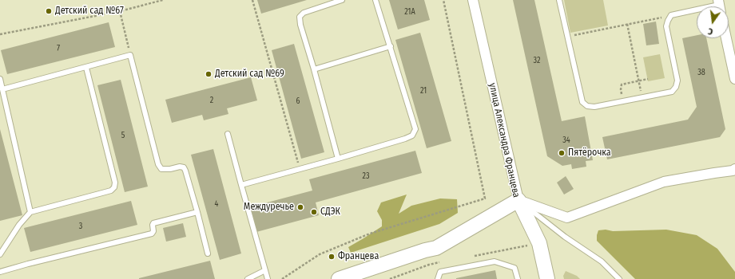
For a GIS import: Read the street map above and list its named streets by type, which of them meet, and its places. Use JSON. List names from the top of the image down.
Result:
{
  "streets": {
    "street": ["улица Александра Францева"]
  },
  "places": [
    "Детский сад №67",
    "Детский сад №69",
    "Пятёрочка",
    "Междуречье",
    "СДЭК",
    "Францева"
  ],
  "house_numbers": [
    "21А",
    "7",
    "32",
    "38",
    "21",
    "2",
    "6",
    "5",
    "34",
    "23",
    "4",
    "3"
  ],
  "north": "bottom"
}
